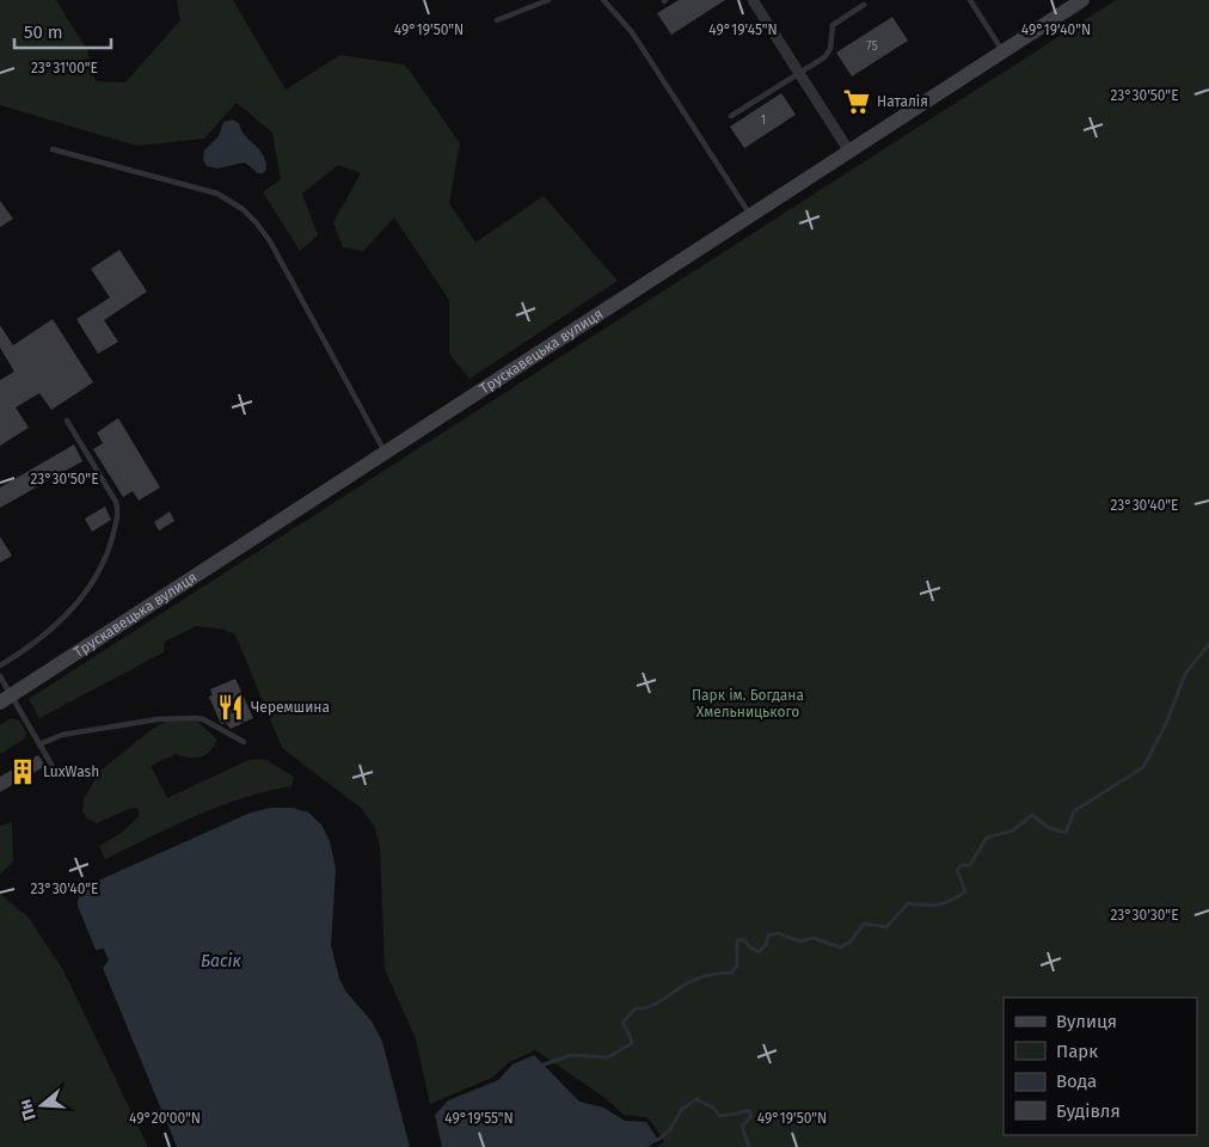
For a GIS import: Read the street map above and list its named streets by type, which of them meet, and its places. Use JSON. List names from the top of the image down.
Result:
{
  "streets": {
    "main road": ["Трускавецька вулиця"]
  },
  "water": ["Басік"],
  "parks": ["Парк ім. Богдана Хмельницького"],
  "places": {
    "supermarket": ["Наталія"],
    "restaurant": ["Черемшина"],
    "building": ["LuxWash"]
  },
  "house_numbers": ["75", "1"],
  "legend": [
    "Вулиця",
    "Парк",
    "Вода",
    "Будівля"
  ],
  "scale_bar": "50 m",
  "north": "left",
  "coordinates": [
    "49°19'50\"N",
    "49°19'45\"N",
    "49°19'40\"N",
    "23°31'00\"E",
    "23°30'50\"E",
    "23°30'40\"E",
    "23°30'30\"E",
    "49°20'00\"N",
    "49°19'55\"N"
  ]
}
